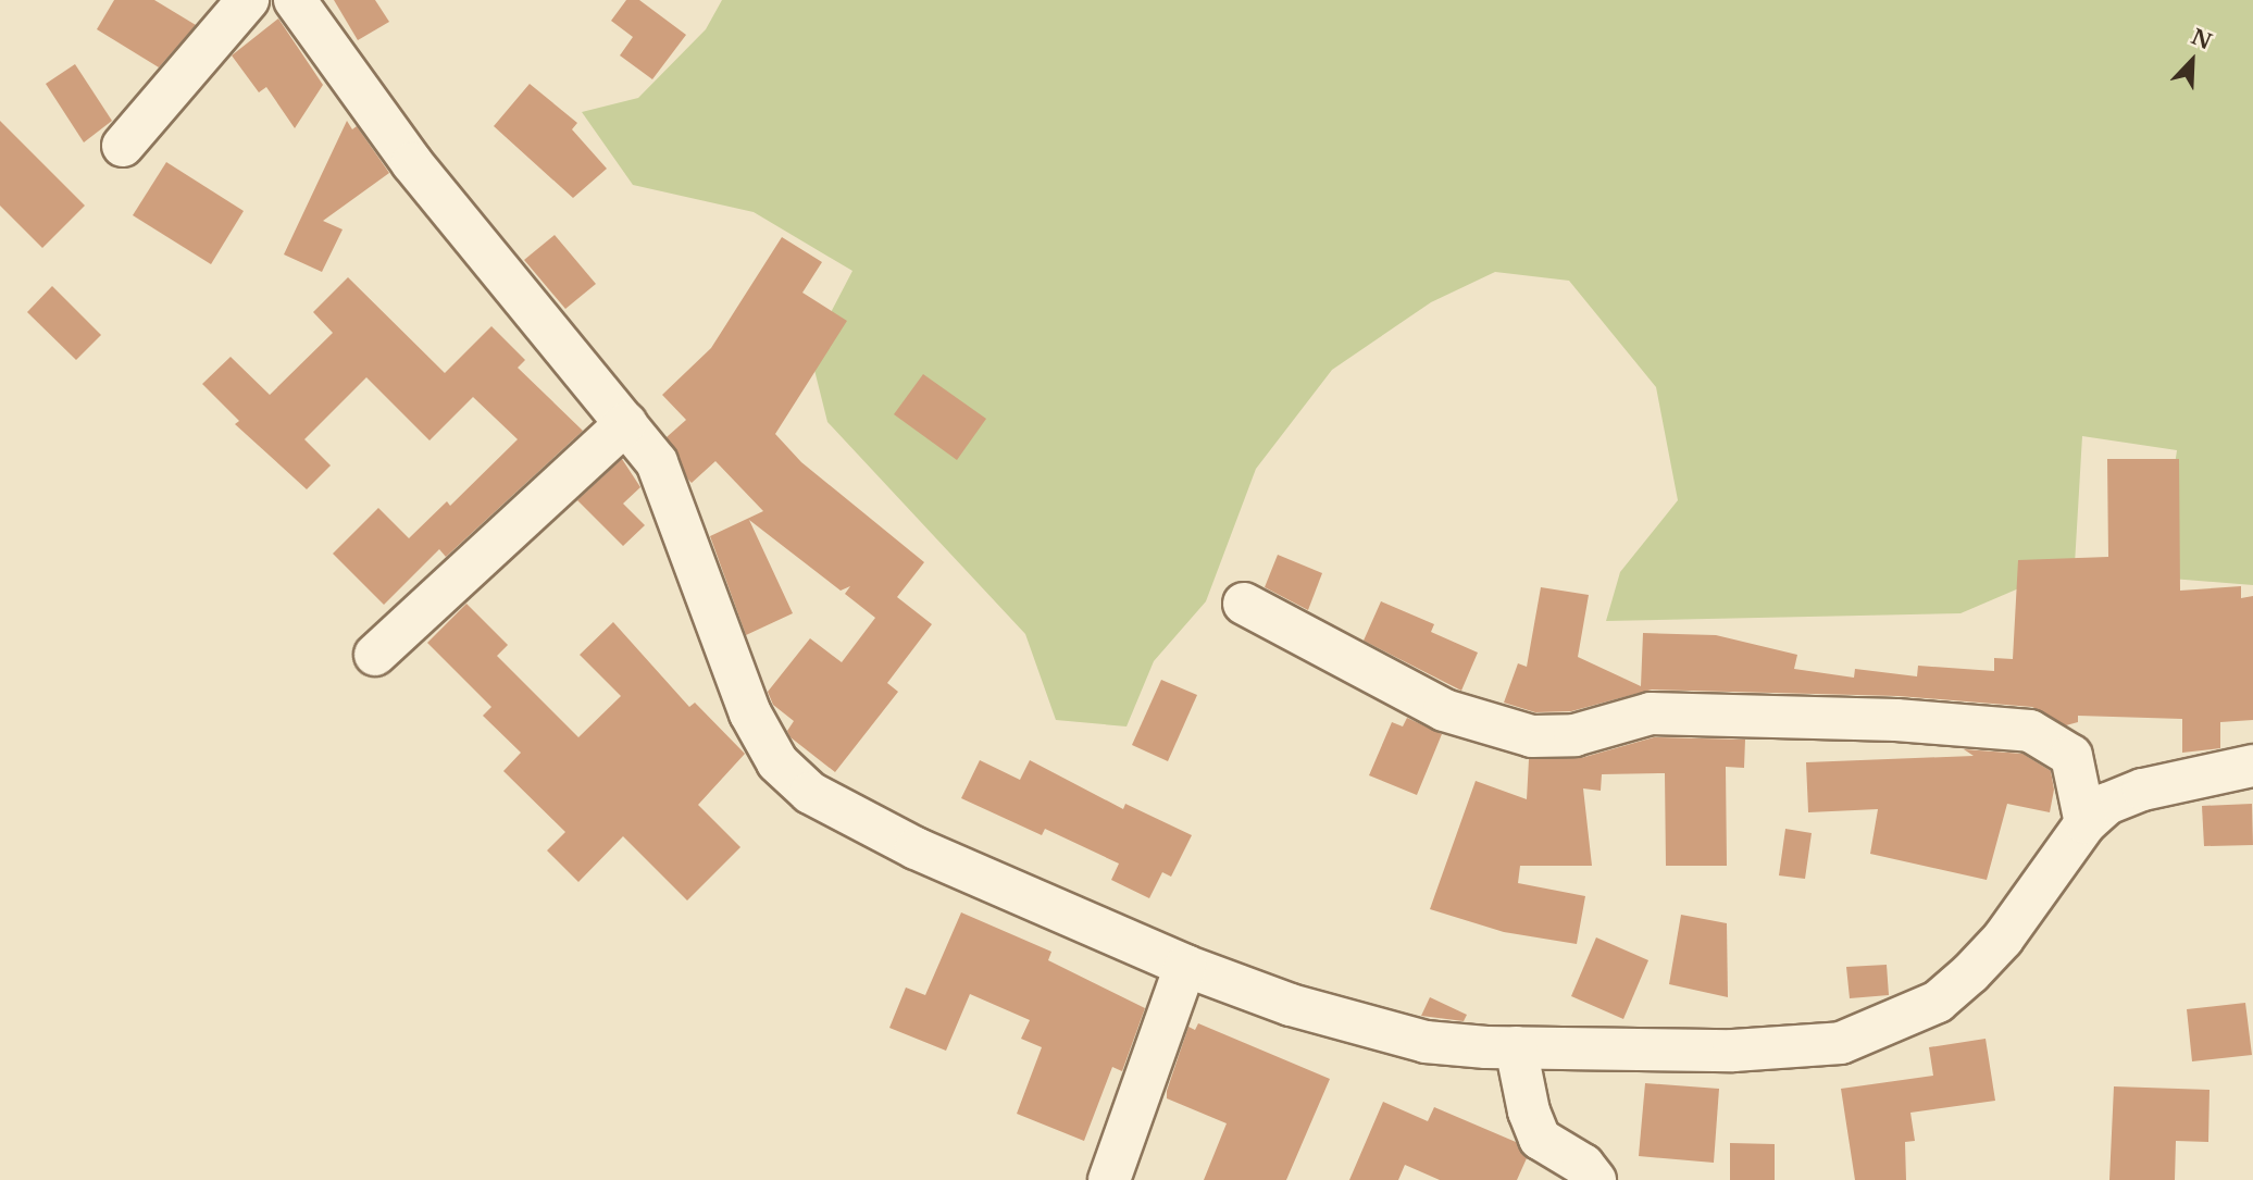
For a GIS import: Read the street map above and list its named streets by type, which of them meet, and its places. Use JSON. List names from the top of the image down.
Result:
{
  "north": "top right"
}
